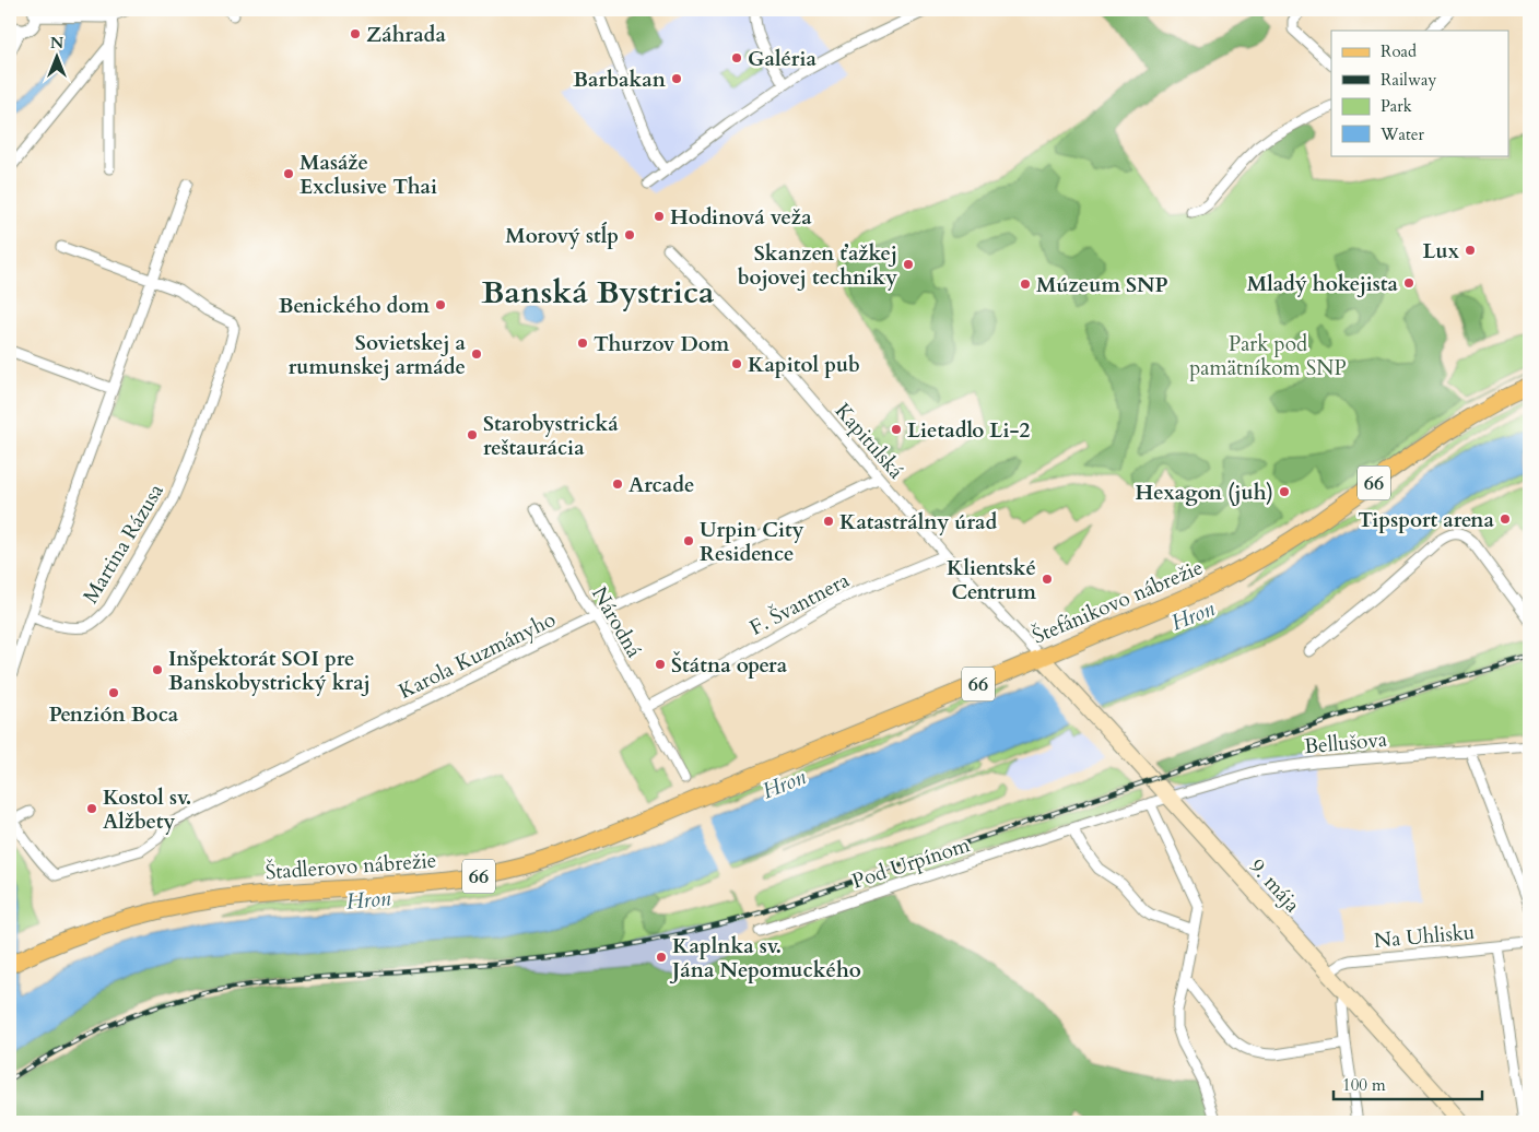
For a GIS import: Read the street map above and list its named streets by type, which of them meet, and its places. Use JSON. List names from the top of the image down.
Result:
{
  "streets": {
    "main road": [
      "66",
      "Štefánikovo nábrežie",
      "Štadlerovo nábrežie",
      "9. mája"
    ],
    "street": [
      "Kapitulská",
      "Martina Rázusa",
      "F. Švantnera",
      "Národná",
      "Karola Kuzmányho",
      "Bellušova",
      "Pod Urpínom",
      "Na Uhlisku"
    ]
  },
  "crossings": [
    ["Kapitulská", "Štefánikovo nábrežie"],
    ["Kapitulská", "F. Švantnera"],
    ["Kapitulská", "Karola Kuzmányho"],
    ["Kapitulská", "9. mája"],
    ["Štefánikovo nábrežie", "Štadlerovo nábrežie"],
    ["Štefánikovo nábrežie", "9. mája"],
    ["F. Švantnera", "Národná"],
    ["Národná", "Karola Kuzmányho"],
    ["Bellušova", "Pod Urpínom"],
    ["Bellušova", "9. mája"],
    ["Pod Urpínom", "9. mája"],
    ["9. mája", "Na Uhlisku"]
  ],
  "districts": ["Banská Bystrica"],
  "water": ["Hron"],
  "parks": ["Park pod pamätníkom SNP"],
  "places": [
    "Záhrada",
    "Galéria",
    "Barbakan",
    "Masáže Exclusive Thai",
    "Hodinová veža",
    "Morový stĺp",
    "Lux",
    "Skanzen ťažkej bojovej techniky",
    "Mladý hokejista",
    "Múzeum SNP",
    "Benického dom",
    "Thurzov Dom",
    "Sovietskej a rumunskej armáde",
    "Kapitol pub",
    "Lietadlo Li-2",
    "Starobystrická reštaurácia",
    "Arcade",
    "Hexagon (juh)",
    "Tipsport arena",
    "Katastrálny úrad",
    "Urpin City Residence",
    "Klientské Centrum",
    "Štátna opera",
    "Inšpektorát SOI pre Banskobystrický kraj",
    "Penzión Boca",
    "Kostol sv. Alžbety",
    "Kaplnka sv. Jána Nepomuckého"
  ],
  "legend": [
    "Road",
    "Railway",
    "Park",
    "Water"
  ],
  "scale_bar": "100 m",
  "north": "top"
}
